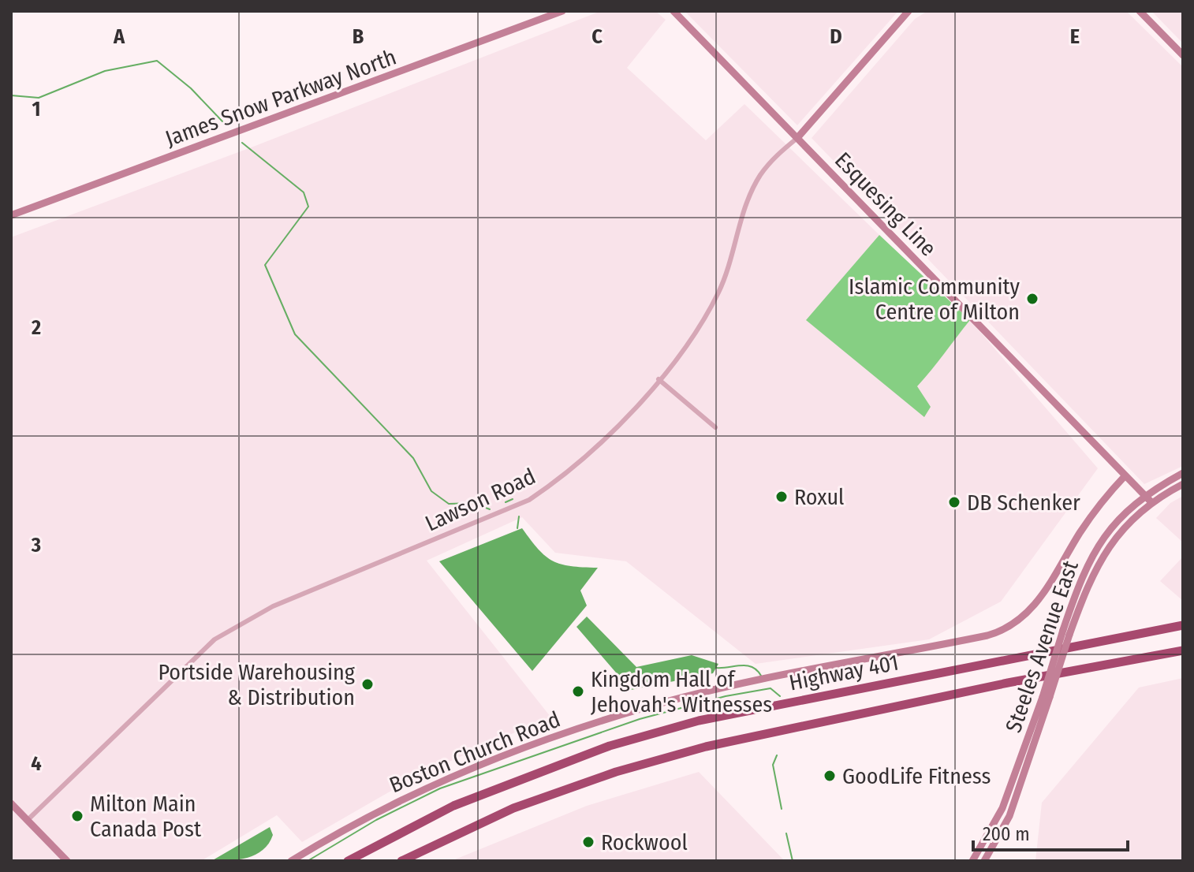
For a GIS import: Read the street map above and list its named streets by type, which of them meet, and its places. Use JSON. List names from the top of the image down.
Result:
{
  "streets": {
    "highway": ["Highway 401"],
    "street": [
      "James Snow Parkway North",
      "Esquesing Line",
      "Lawson Road",
      "Steeles Avenue East",
      "Boston Church Road"
    ]
  },
  "crossings": [
    ["Esquesing Line", "Lawson Road"],
    ["Esquesing Line", "Steeles Avenue East"],
    ["Esquesing Line", "Boston Church Road"]
  ],
  "places": [
    "Islamic Community Centre of Milton",
    "Roxul",
    "DB Schenker",
    "Portside Warehousing & Distribution",
    "Kingdom Hall of Jehovah's Witnesses",
    "GoodLife Fitness",
    "Milton Main Canada Post",
    "Rockwool"
  ],
  "scale_bar": "200 m",
  "grid": {
    "columns": [
      "A",
      "B",
      "C",
      "D",
      "E"
    ],
    "rows": [
      "1",
      "2",
      "3",
      "4"
    ]
  }
}
